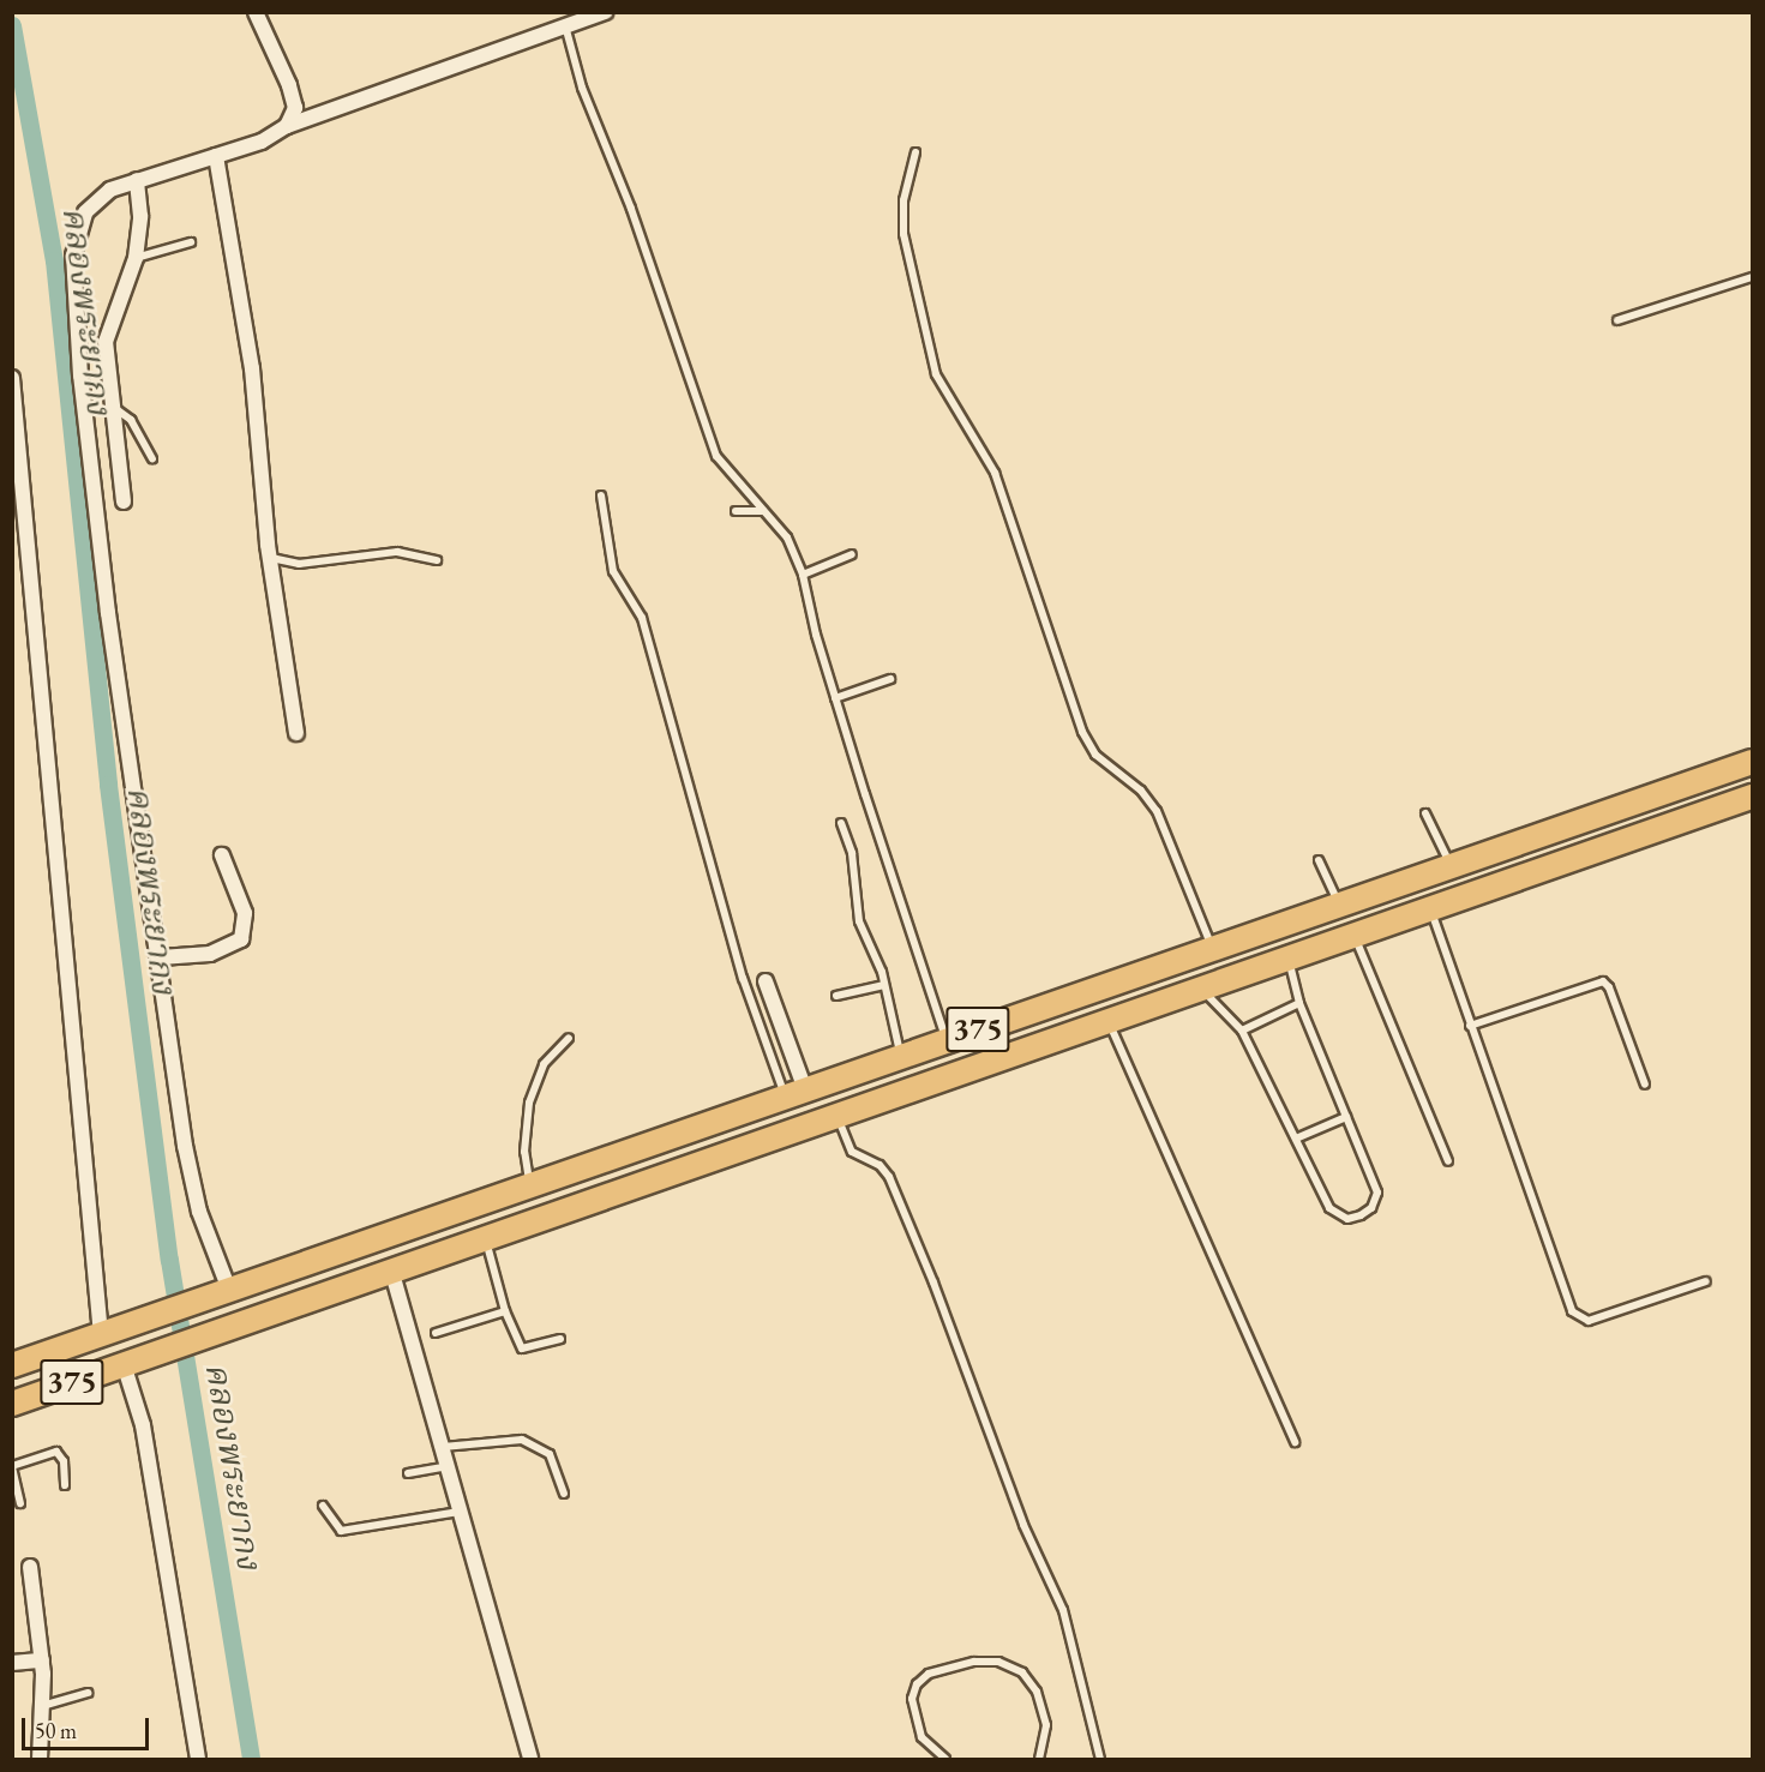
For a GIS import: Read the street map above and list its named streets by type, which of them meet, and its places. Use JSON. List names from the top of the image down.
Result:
{
  "streets": {
    "main road": ["375"]
  },
  "water": ["คลองพระยากง"],
  "scale_bar": "50 m"
}
